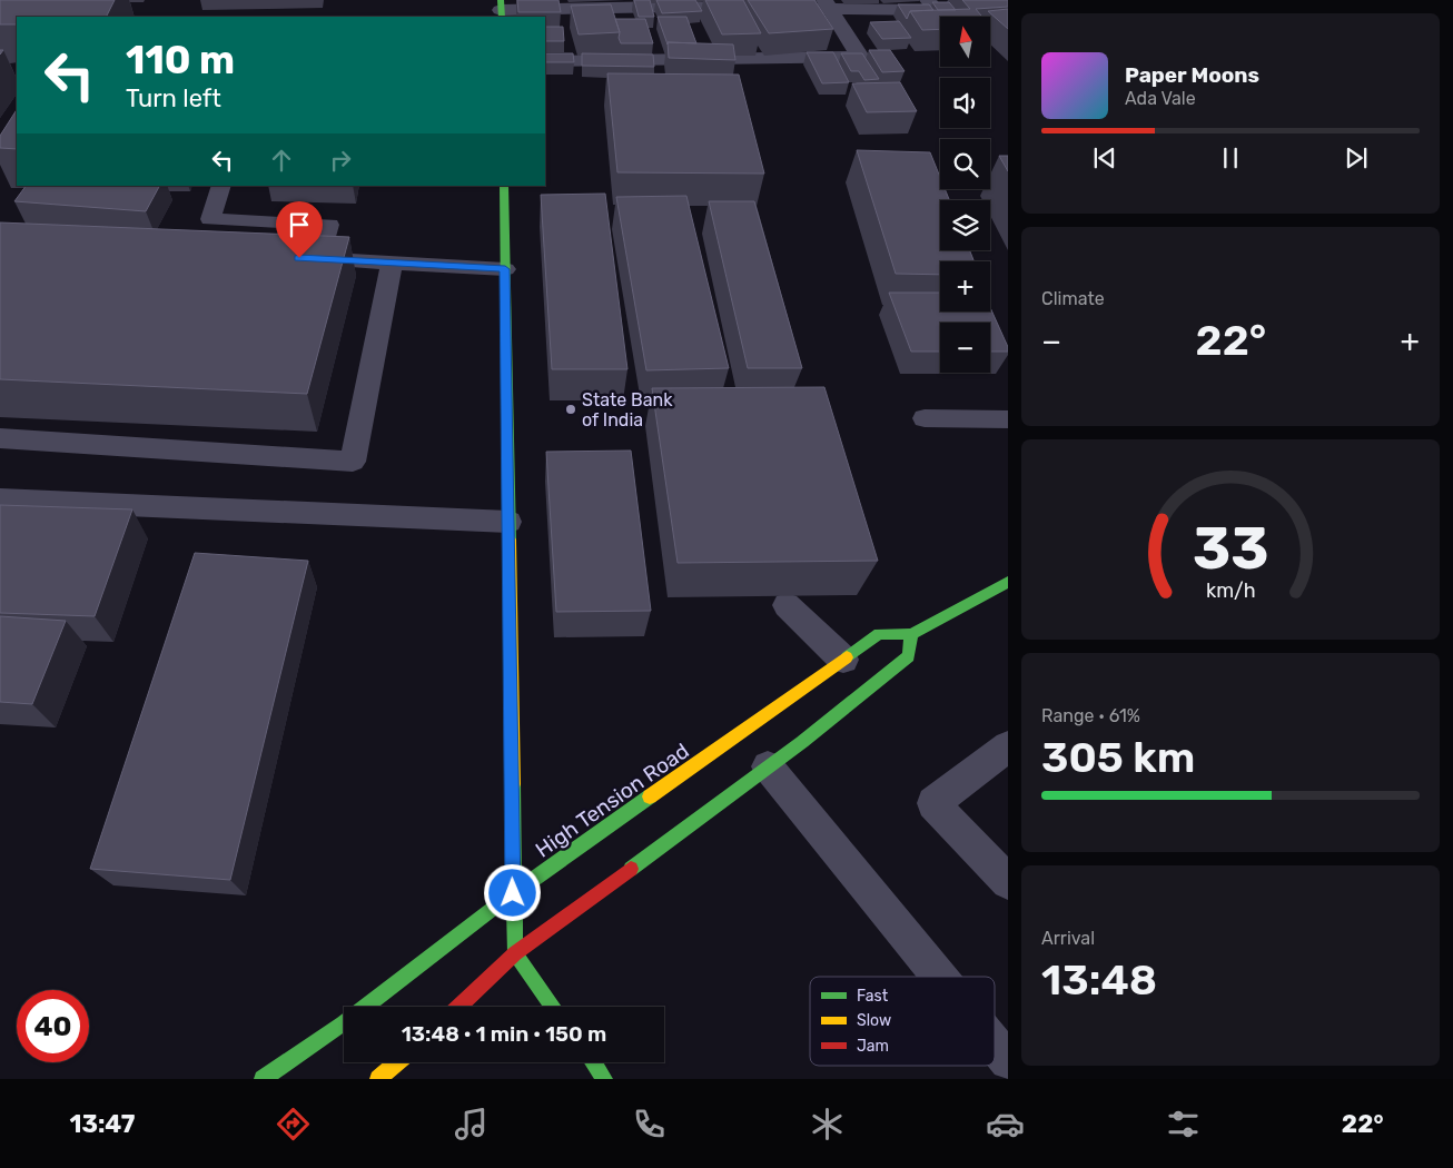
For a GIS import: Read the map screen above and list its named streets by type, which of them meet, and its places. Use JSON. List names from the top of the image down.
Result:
{
  "streets": {
    "main road": ["High Tension Road"]
  },
  "places": ["State Bank of India"],
  "legend": ["Fast", "Slow", "Jam"],
  "north": "top",
  "page": {
    "map_buttons": ["+", "−"],
    "turn": ["110 m", "Turn left"],
    "song": ["Paper Moons", "Ada Vale"],
    "tile": [
      "Climate",
      ["Range · 61%", "305 km"],
      ["Arrival", "13:48"]
    ],
    "heat": ["−", "22°", "+"],
    "limit": "40",
    "trip": "13:48 · 1 min · 150 m",
    "tabs": ["13:47", "22°"],
    "gauge": ["33", "km/h"]
  }
}
